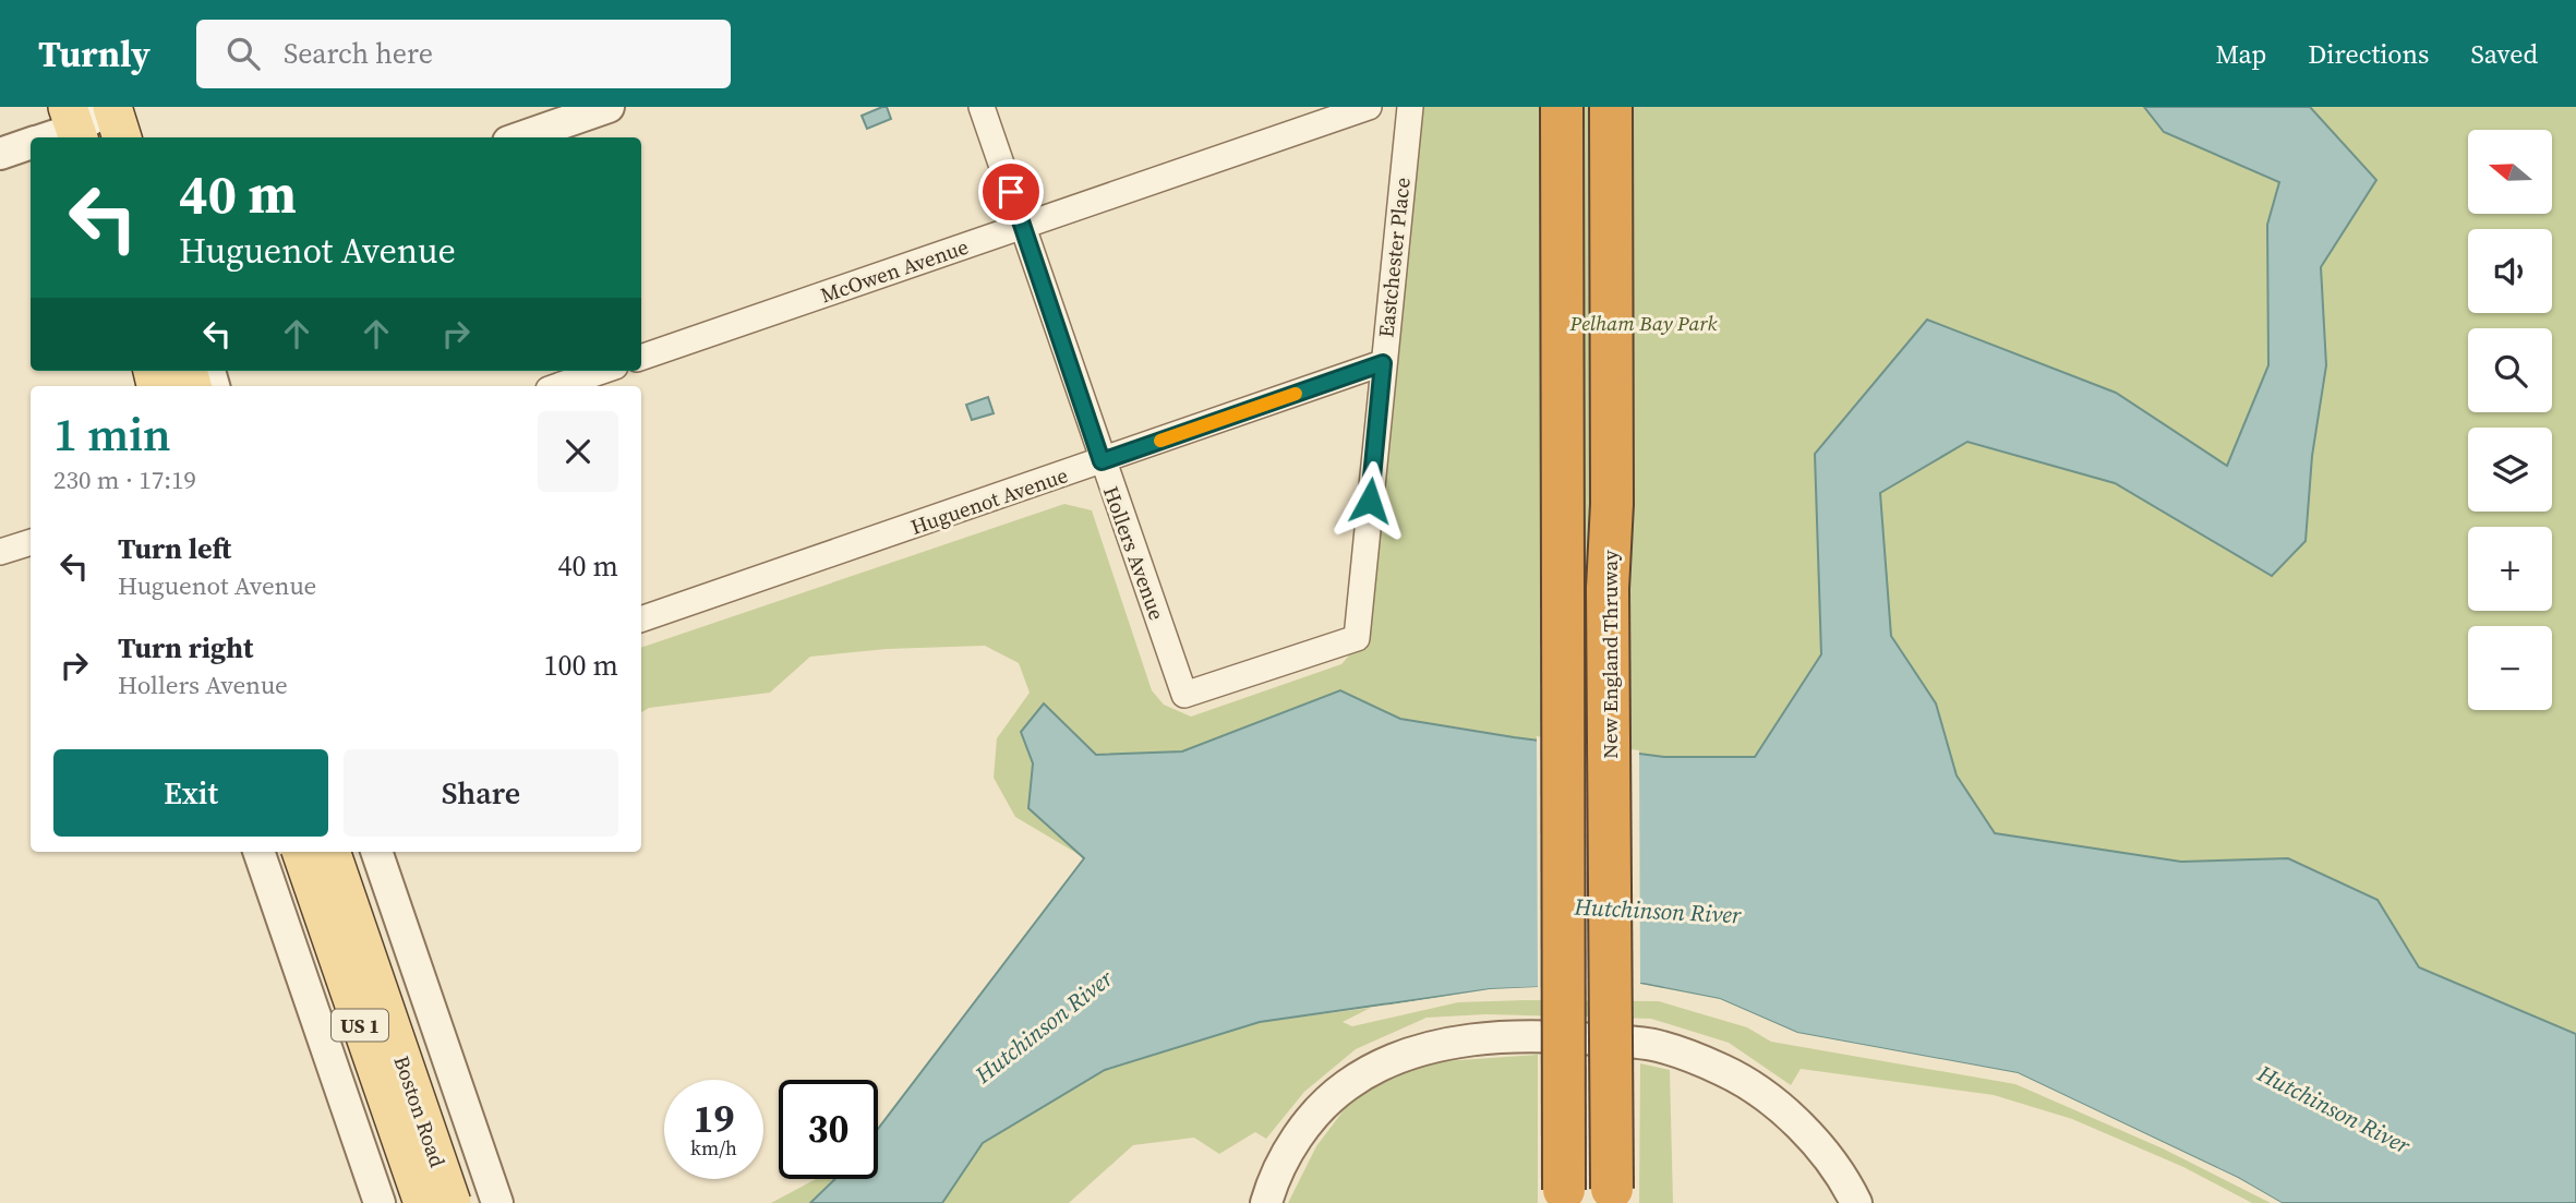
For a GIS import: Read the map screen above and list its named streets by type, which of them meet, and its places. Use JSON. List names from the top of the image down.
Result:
{
  "streets": {
    "highway": ["New England Thruway"],
    "main road": ["US 1", "Boston Road"],
    "street": [
      "Eastchester Place",
      "McOwen Avenue",
      "Huguenot Avenue",
      "Hollers Avenue"
    ]
  },
  "crossings": [
    ["Eastchester Place", "Huguenot Avenue"],
    ["Eastchester Place", "Hollers Avenue"],
    ["McOwen Avenue", "Hollers Avenue"],
    ["Huguenot Avenue", "Hollers Avenue"]
  ],
  "water": ["Hutchinson River"],
  "parks": ["Pelham Bay Park"],
  "north": "left",
  "page": {
    "header": "Turnly",
    "search": "Search here",
    "nav": ["Map", "Directions", "Saved"],
    "map_buttons": ["+", "−"],
    "turn": ["40 m", "Huguenot Avenue"],
    "heading": ["1 min", "230 m · 17:19"],
    "list": [
      {
        "name": "Turn left",
        "note": "Huguenot Avenue",
        "value": "40 m"
      },
      {
        "name": "Turn right",
        "note": "Hollers Avenue",
        "value": "100 m"
      }
    ],
    "buttons": ["Exit", "Share"],
    "speed": "19 km/h",
    "limit": "30"
  }
}
